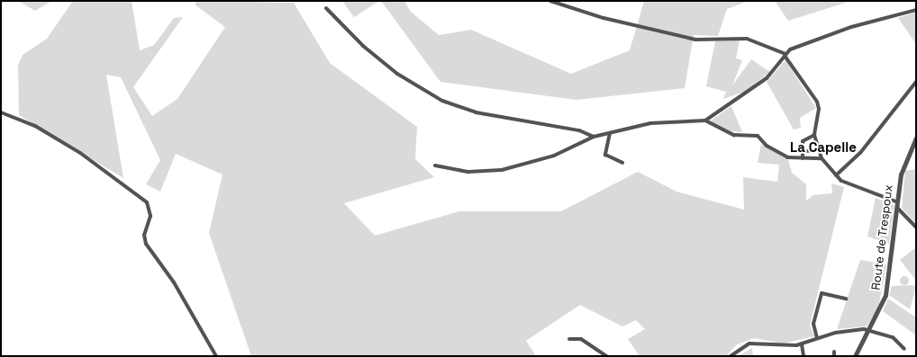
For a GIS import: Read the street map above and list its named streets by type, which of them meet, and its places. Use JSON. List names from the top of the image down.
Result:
{
  "streets": {
    "street": ["Route de Trespoux"]
  },
  "districts": ["La Capelle"]
}
